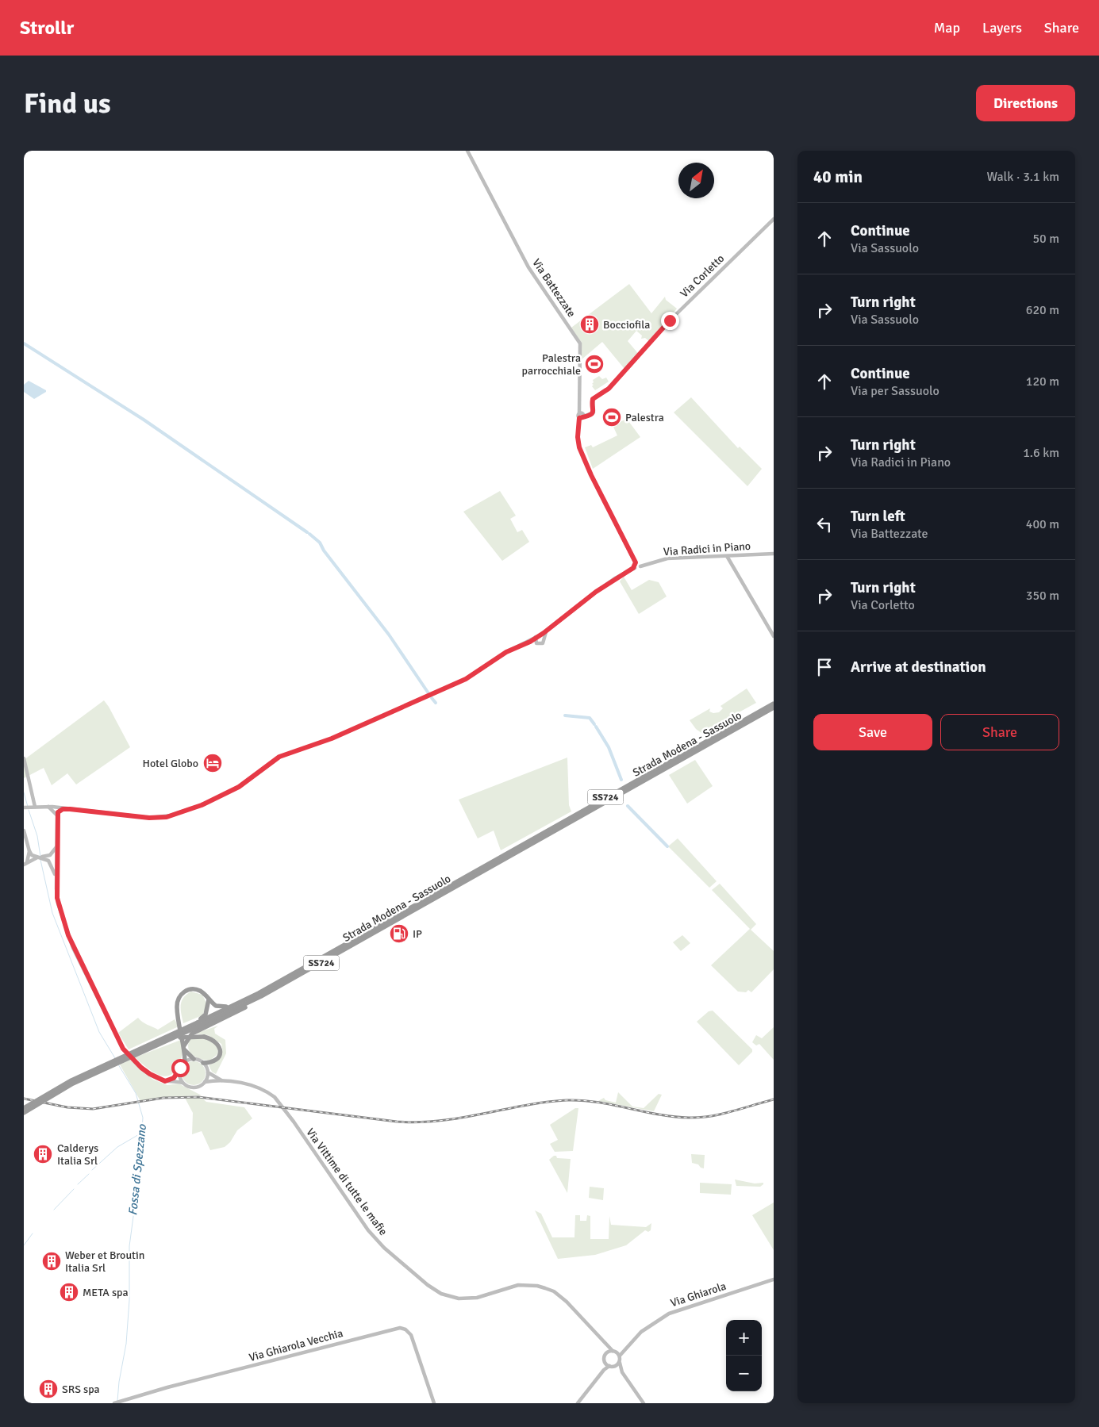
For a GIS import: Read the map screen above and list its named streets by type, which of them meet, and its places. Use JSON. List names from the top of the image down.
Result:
{
  "streets": {
    "highway": ["Strada Modena - Sassuolo", "SS724"],
    "street": [
      "Via Corletto",
      "Via Battezzate",
      "Via Radici in Piano",
      "Via Vittime di tutte le mafie",
      "Via Ghiarola",
      "Via Ghiarola Vecchia"
    ]
  },
  "crossings": [
    ["Via Corletto", "Via Battezzate"],
    ["Via Vittime di tutte le mafie", "Via Ghiarola"]
  ],
  "water": ["Fossa di Spezzano"],
  "places": {
    "building": [
      "Bocciofila",
      "Calderys Italia Srl",
      "Weber et Broutin Italia Srl",
      "META spa",
      "SRS spa"
    ],
    "sports": ["Palestra parrocchiale", "Palestra"],
    "hotel": ["Hotel Globo"],
    "fuel station": ["IP"]
  },
  "north": "top right",
  "page": {
    "header": "Strollr",
    "nav": ["Map", "Layers", "Share"],
    "buttons": [
      "Directions",
      ["Save", "Share"]
    ],
    "title": "Find us",
    "heading": ["40 min", "Walk · 3.1 km"],
    "list": [
      ["Continue", "Via Sassuolo", "50 m"],
      ["Turn right", "Via Sassuolo", "620 m"],
      ["Continue", "Via per Sassuolo", "120 m"],
      ["Turn right", "Via Radici in Piano", "1.6 km"],
      ["Turn left", "Via Battezzate", "400 m"],
      ["Turn right", "Via Corletto", "350 m"],
      "Arrive at destination"
    ],
    "map_buttons": ["+", "−"]
  }
}
